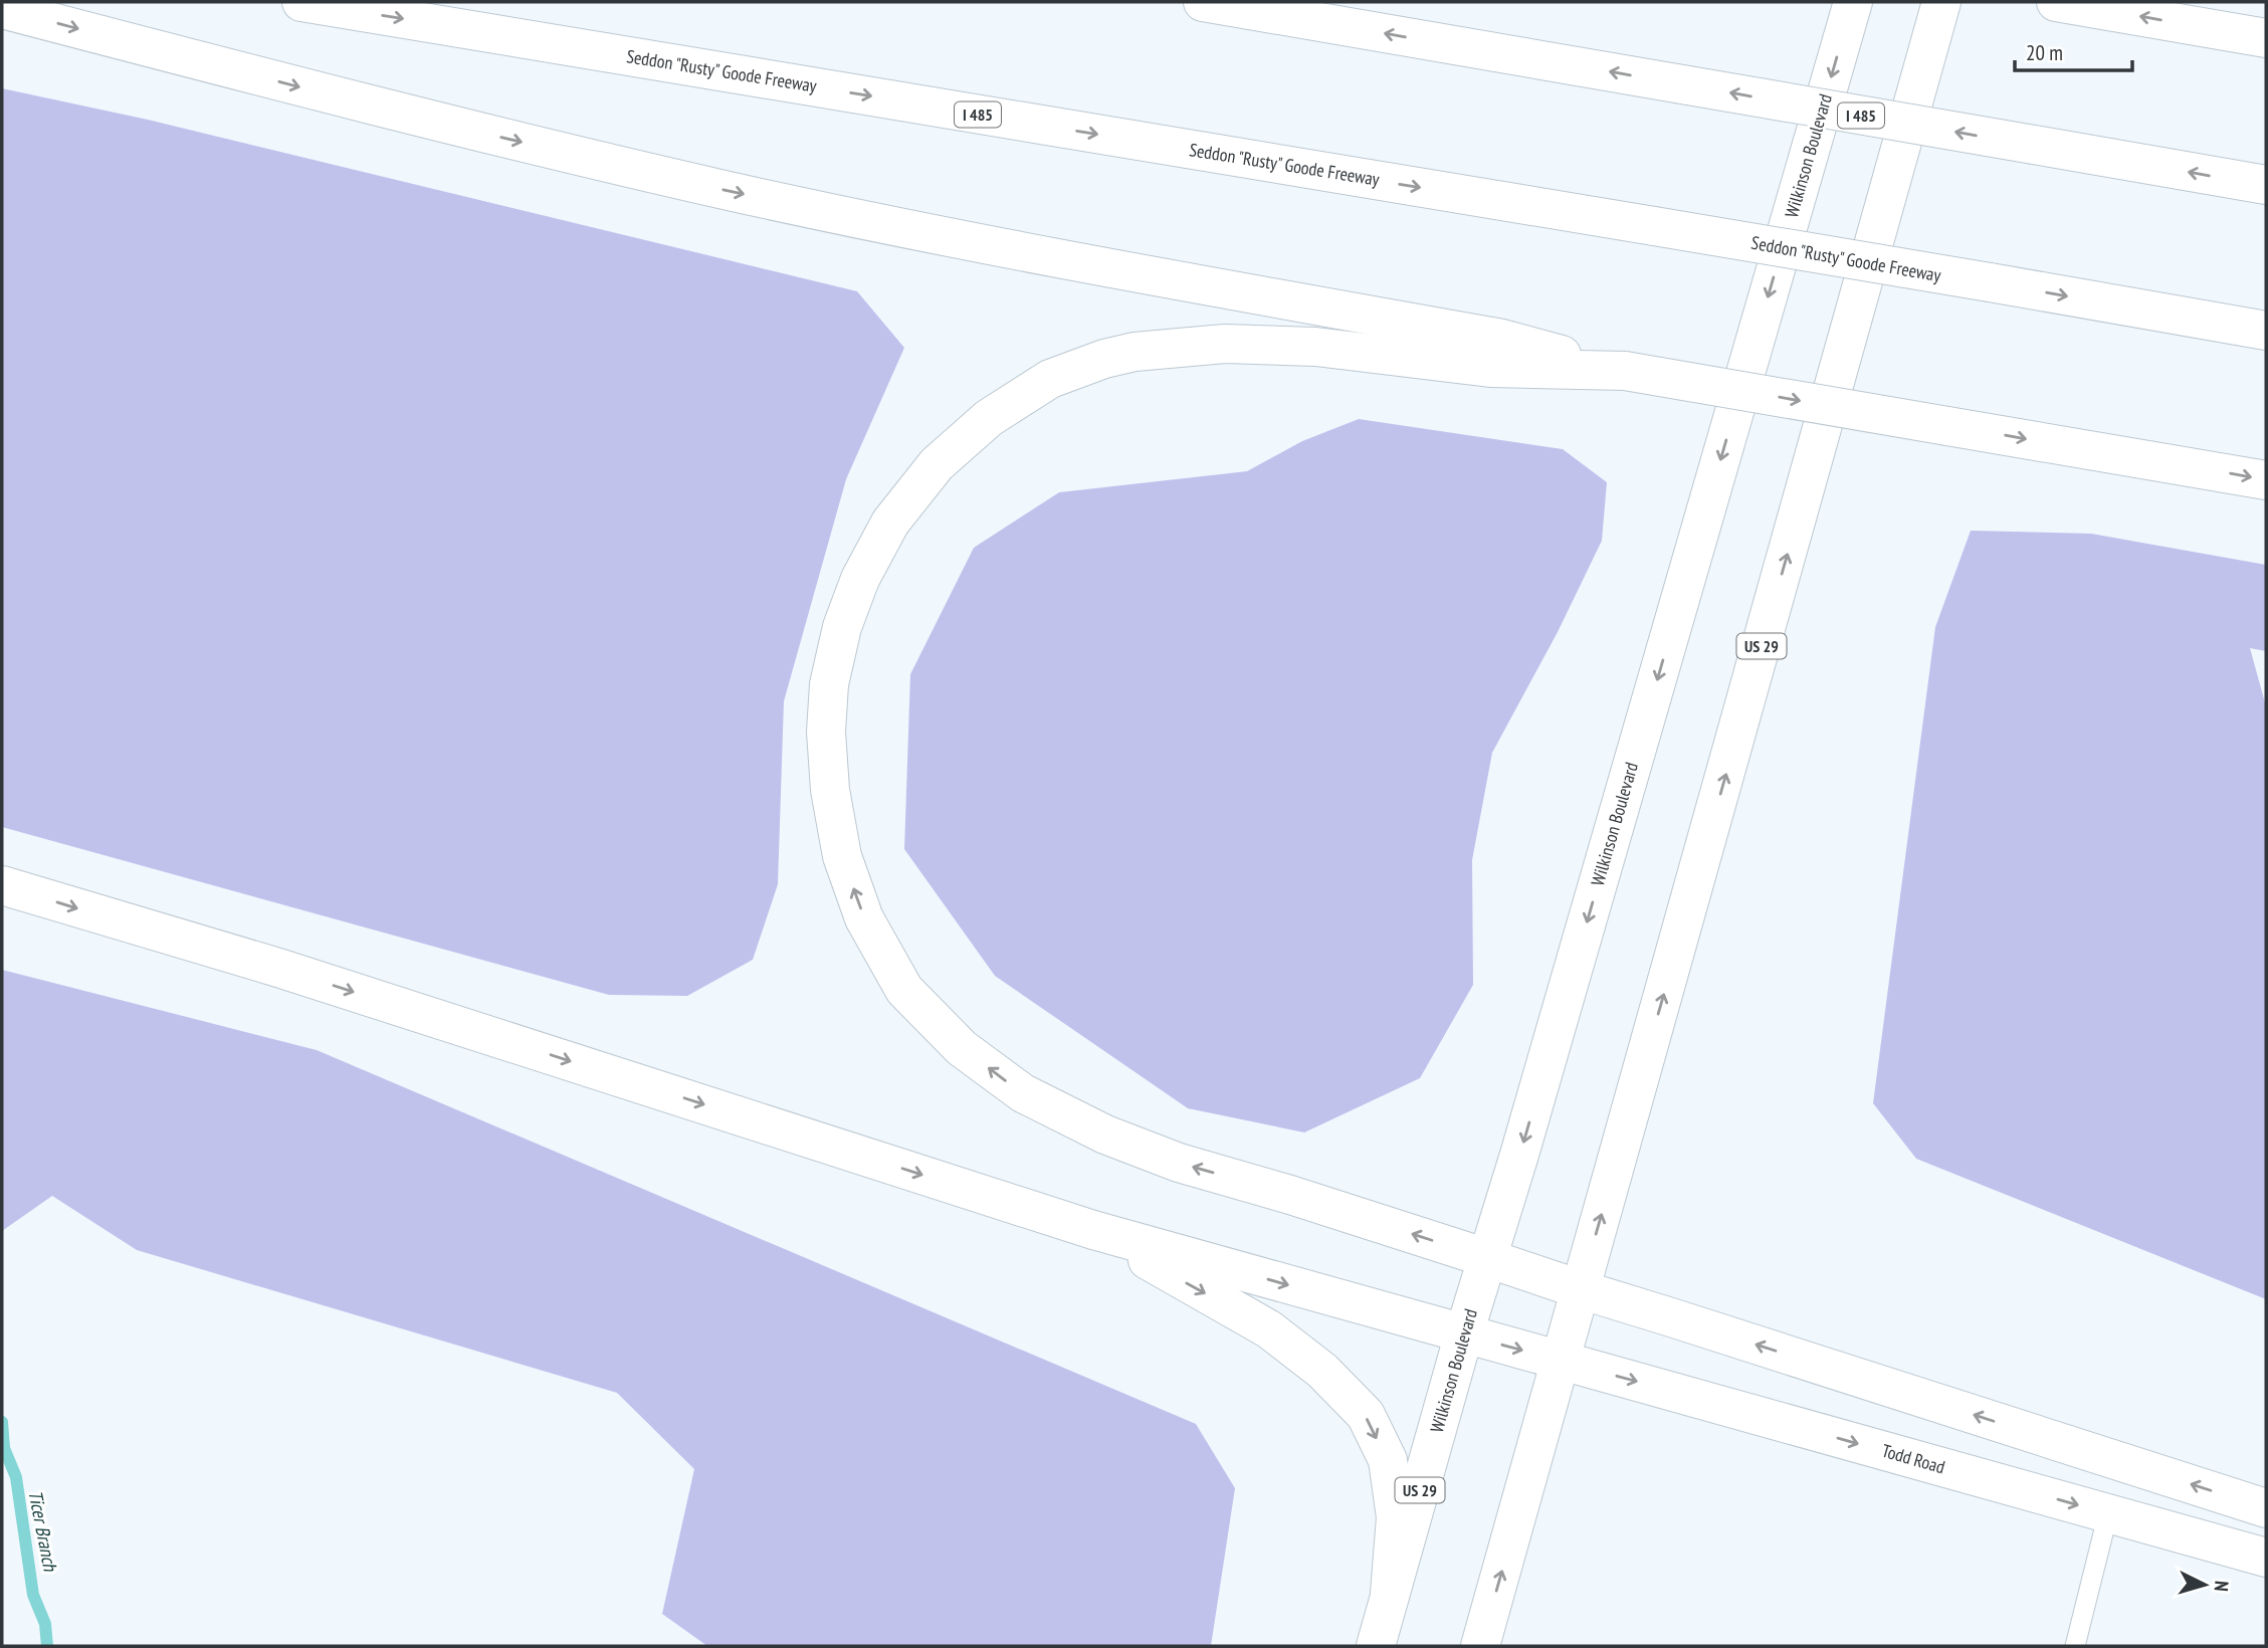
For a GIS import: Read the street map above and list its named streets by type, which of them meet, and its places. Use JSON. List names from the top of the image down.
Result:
{
  "streets": {
    "main road": [
      "Seddon \"Rusty\" Goode Freeway",
      "I 485",
      "Wilkinson Boulevard",
      "US 29",
      "Todd Road"
    ]
  },
  "crossings": [
    ["Wilkinson Boulevard", "Todd Road"],
    ["US 29", "Todd Road"]
  ],
  "water": ["Ticer Branch"],
  "scale_bar": "20 m",
  "north": "right"
}
